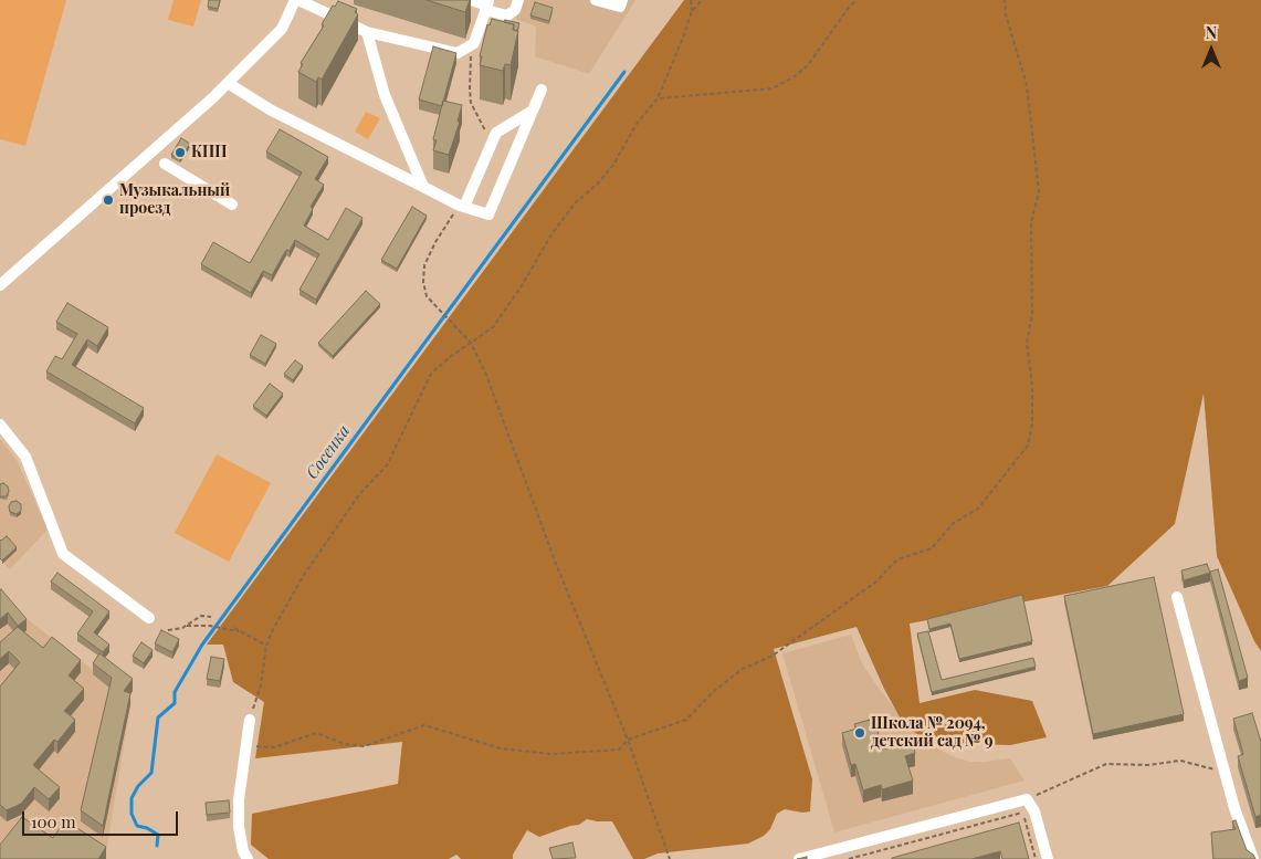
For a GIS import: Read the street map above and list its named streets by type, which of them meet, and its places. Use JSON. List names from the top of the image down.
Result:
{
  "water": ["Сосенка"],
  "places": ["КПП", "Музыкальный проезд", "Школа № 2094, детский сад № 9"],
  "scale_bar": "100 m",
  "north": "top"
}
